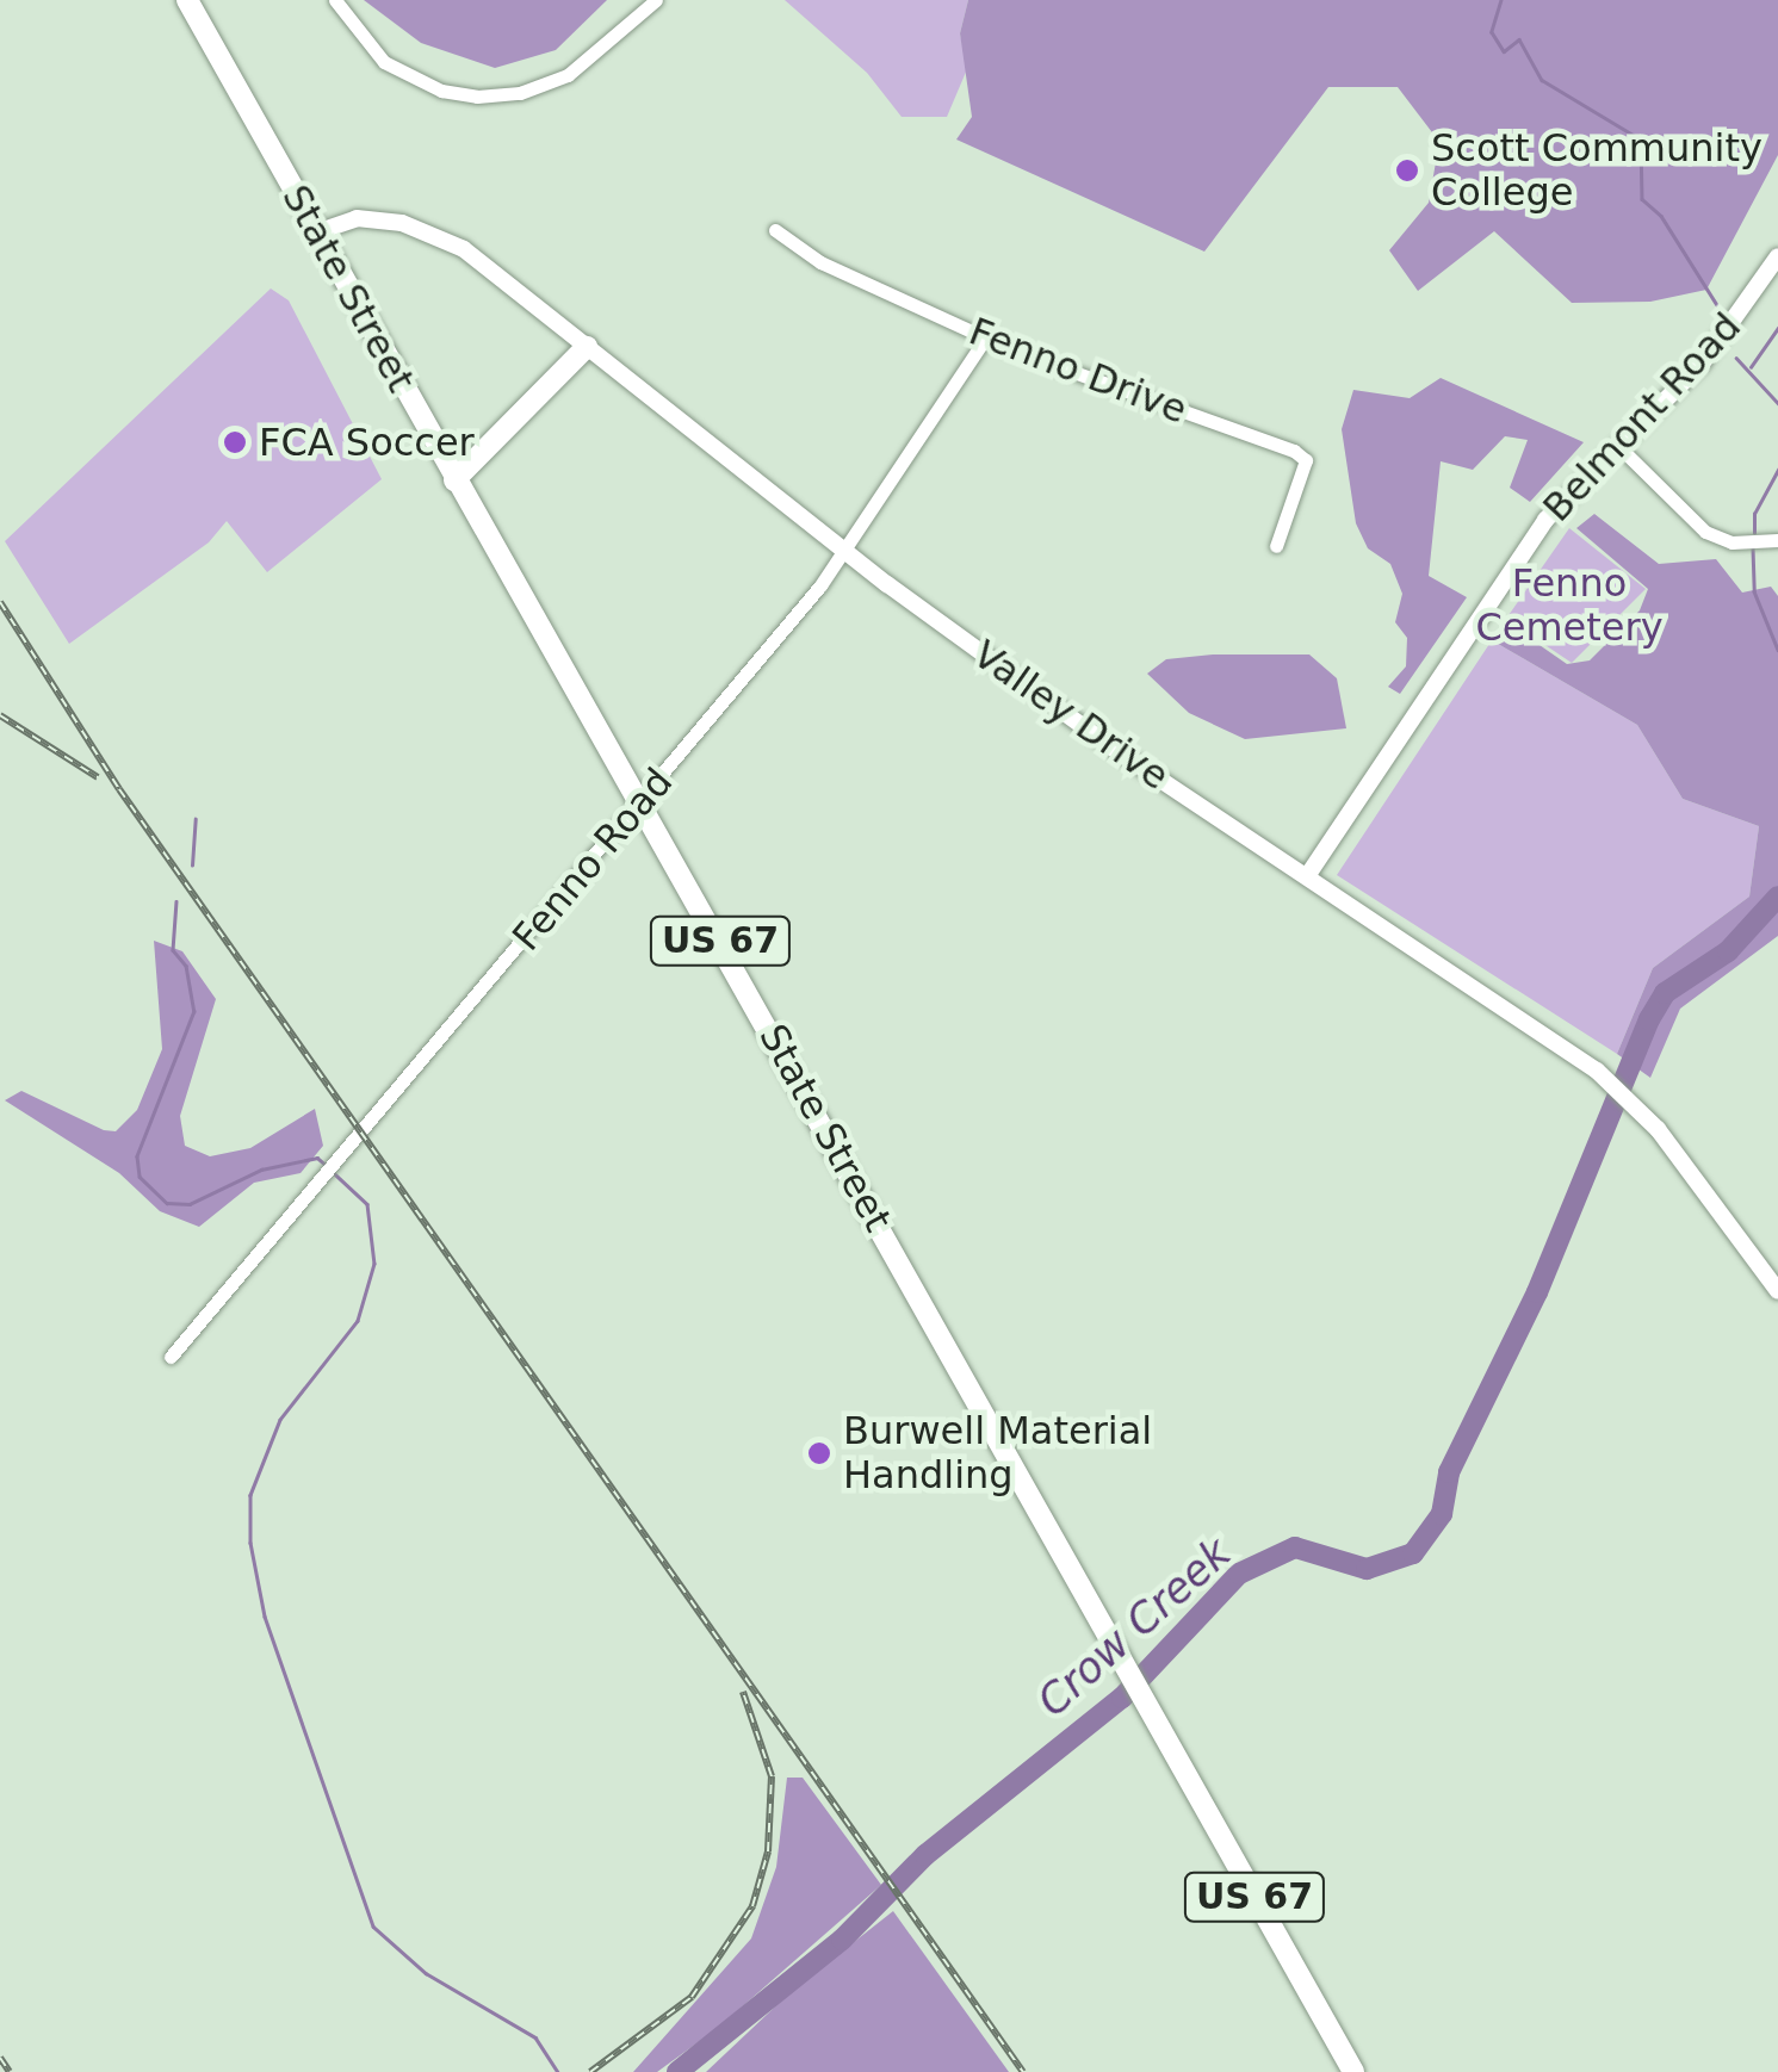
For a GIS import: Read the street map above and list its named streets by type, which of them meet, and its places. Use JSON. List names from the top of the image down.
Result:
{
  "streets": {
    "main road": ["State Street", "US 67"],
    "street": [
      "Fenno Drive",
      "Belmont Road",
      "Valley Drive",
      "Fenno Road"
    ]
  },
  "crossings": [
    ["State Street", "Valley Drive"],
    ["State Street", "Fenno Road"],
    ["Fenno Drive", "Fenno Road"],
    ["Belmont Road", "Valley Drive"],
    ["Valley Drive", "Fenno Road"]
  ],
  "water": ["Crow Creek"],
  "parks": ["Fenno Cemetery"],
  "places": ["Scott Community College", "FCA Soccer", "Burwell Material Handling"]
}
